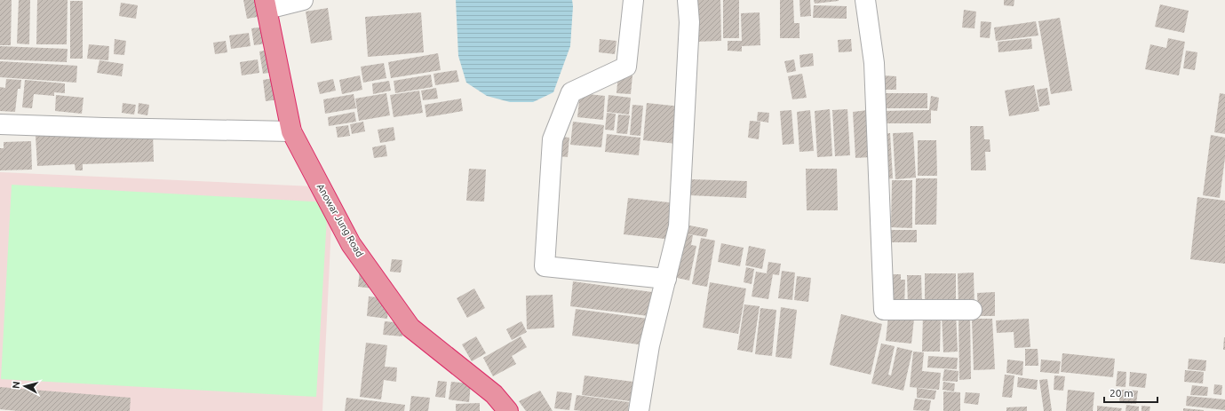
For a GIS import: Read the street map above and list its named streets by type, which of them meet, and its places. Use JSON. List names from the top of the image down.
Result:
{
  "streets": {
    "highway": ["Anowar Jung Road"]
  },
  "scale_bar": "20 m",
  "north": "left"
}
